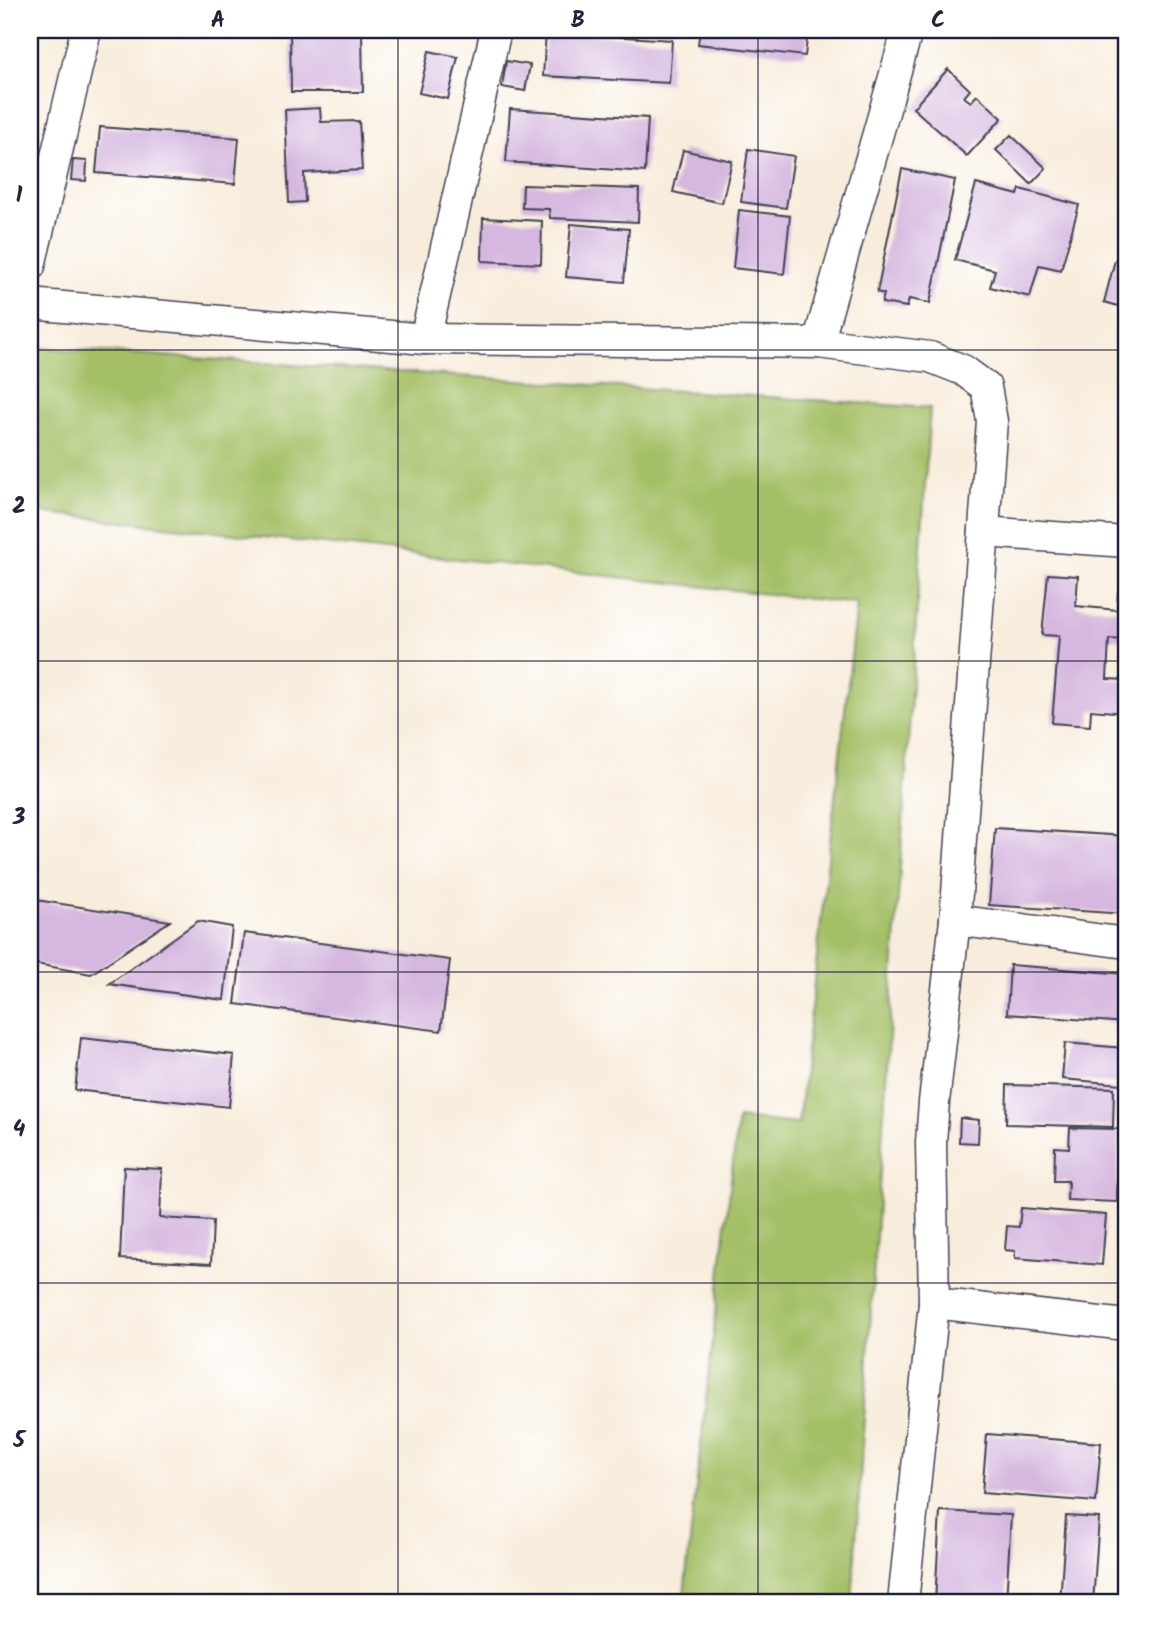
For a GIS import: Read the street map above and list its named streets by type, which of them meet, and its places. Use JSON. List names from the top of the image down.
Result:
{
  "grid": {
    "columns": ["A", "B", "C"],
    "rows": [
      "1",
      "2",
      "3",
      "4",
      "5"
    ]
  }
}
